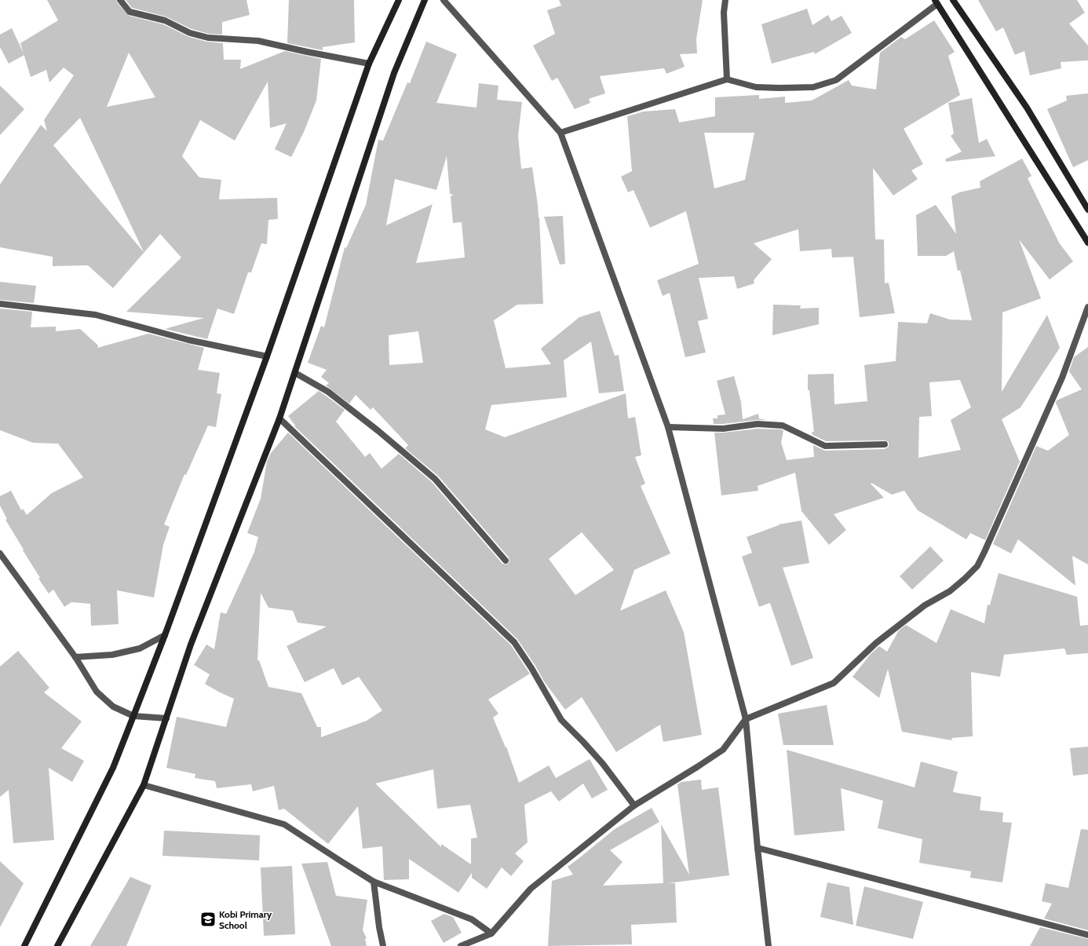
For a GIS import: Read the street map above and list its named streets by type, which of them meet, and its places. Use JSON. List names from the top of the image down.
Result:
{
  "places": {
    "school or university": ["Kobi Primary School"]
  }
}
